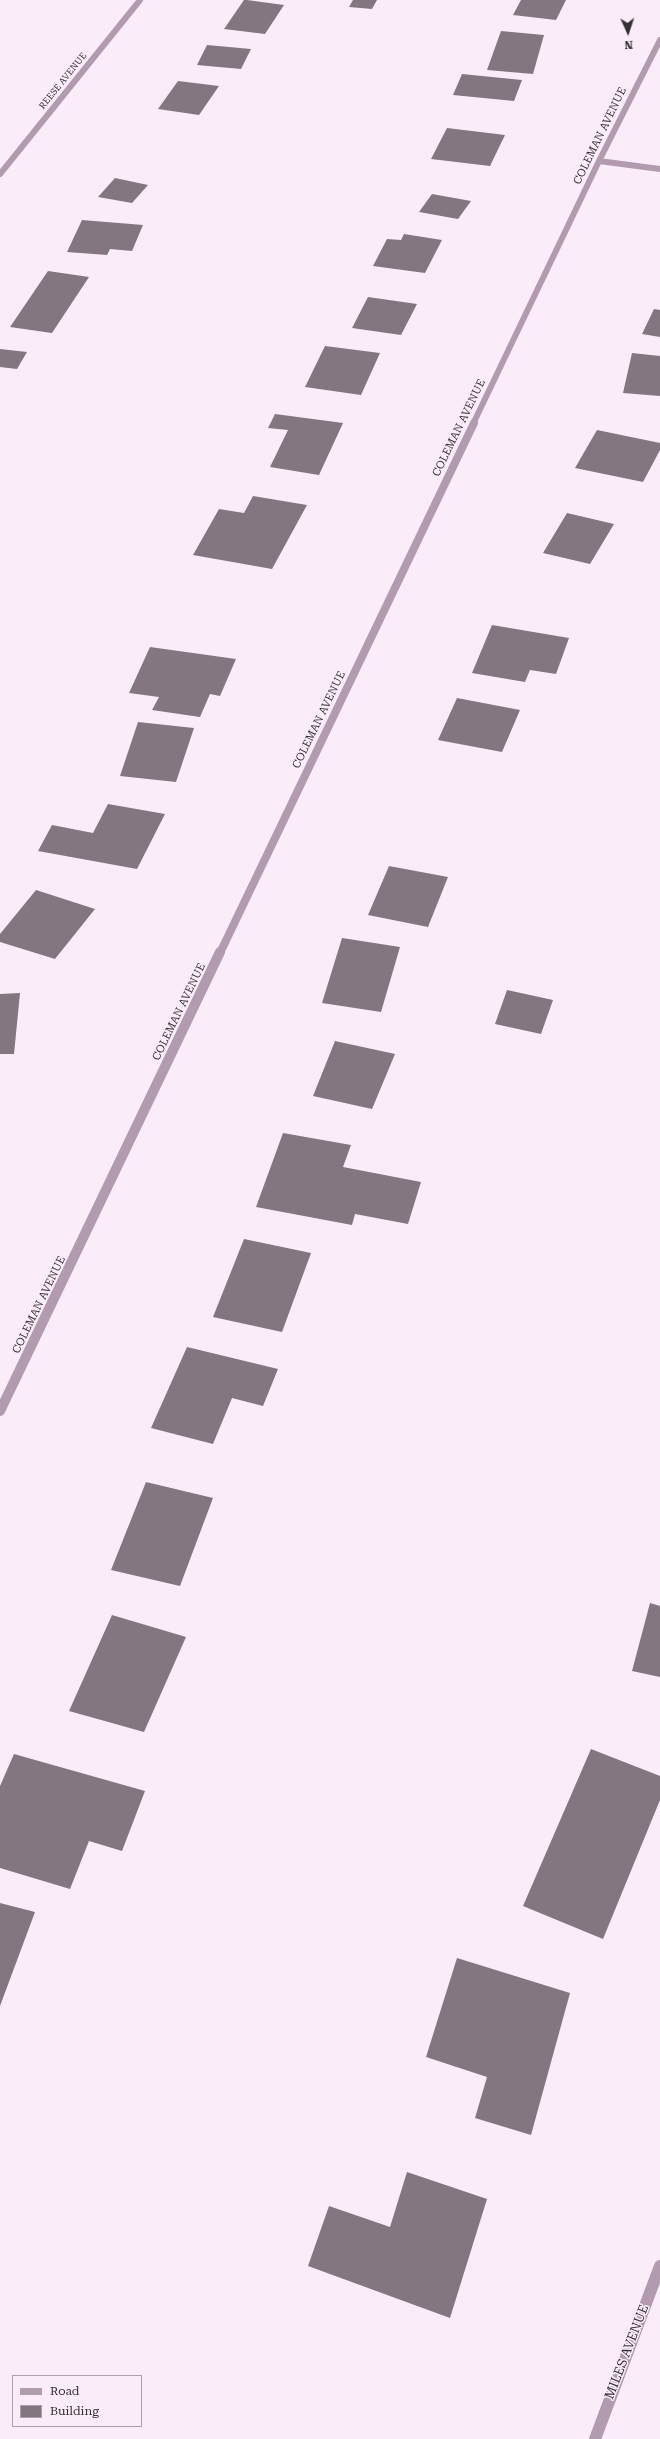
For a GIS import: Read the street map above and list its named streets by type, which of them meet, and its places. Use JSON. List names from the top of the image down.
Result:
{
  "streets": {
    "street": ["REESE AVENUE", "COLEMAN AVENUE", "MILES AVENUE"]
  },
  "legend": ["Road", "Building"],
  "north": "bottom"
}
